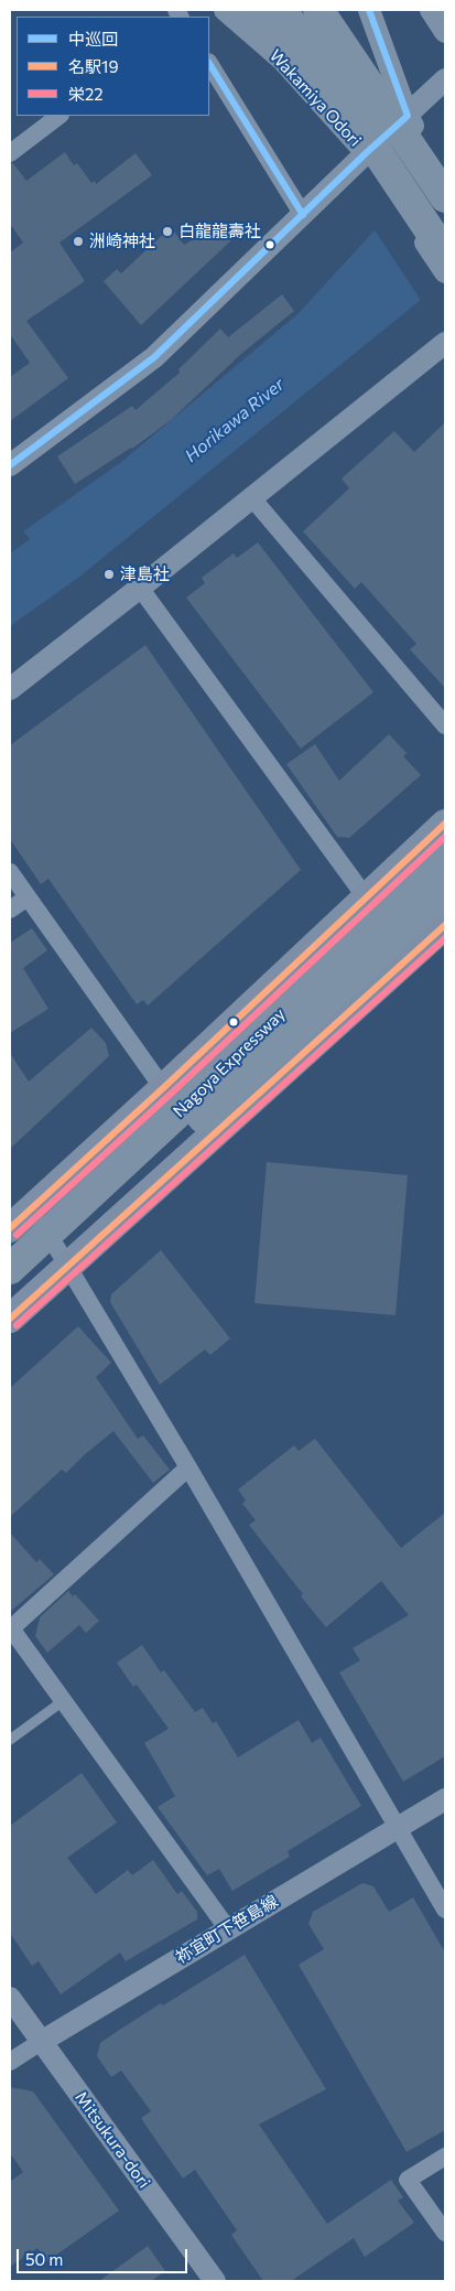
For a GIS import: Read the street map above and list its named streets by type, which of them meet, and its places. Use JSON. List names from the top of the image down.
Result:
{
  "streets": {
    "highway": ["Nagoya Expressway"],
    "street": ["Wakamiya Odori", "祢宜町下笹島線", "Mitsukura-dori"]
  },
  "crossings": [
    ["祢宜町下笹島線", "Mitsukura-dori"]
  ],
  "water": ["Horikawa River"],
  "places": ["白龍龍壽社", "洲崎神社", "津島社"],
  "lines": ["transit line 中巡回", "transit line 名駅19", "transit line 栄22"],
  "legend": ["中巡回", "名駅19", "栄22"],
  "scale_bar": "50 m"
}
